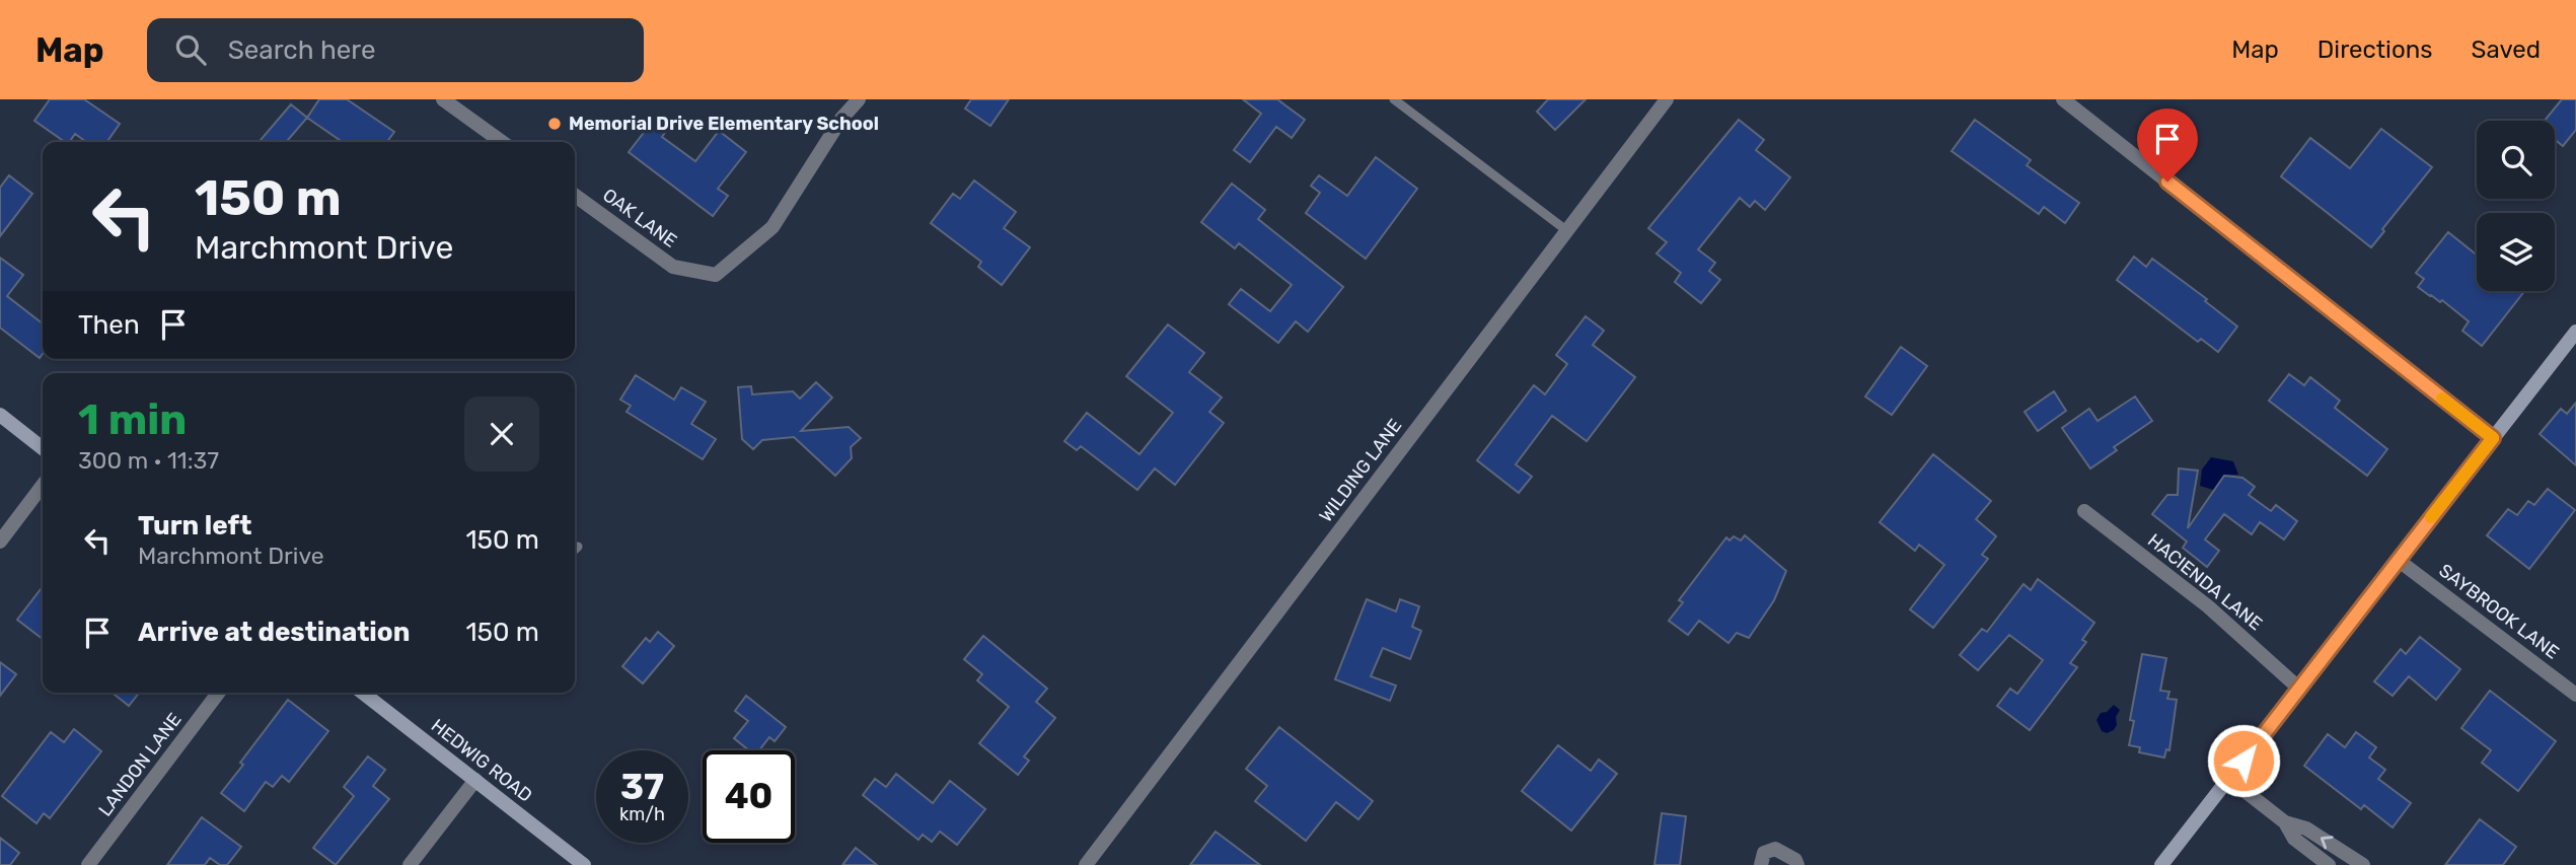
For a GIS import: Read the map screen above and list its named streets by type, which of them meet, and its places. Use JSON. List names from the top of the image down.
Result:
{
  "streets": {
    "street": [
      "OAK LANE",
      "WILDING LANE",
      "HACIENDA LANE",
      "SAYBROOK LANE",
      "HEDWIG ROAD",
      "LANDON LANE"
    ]
  },
  "places": ["Memorial Drive Elementary School"],
  "page": {
    "header": "Map",
    "search": "Search here",
    "nav": ["Map", "Directions", "Saved"],
    "turn": ["150 m", "Marchmont Drive"],
    "then": "Then",
    "heading": ["1 min", "300 m · 11:37"],
    "list": [
      {
        "name": "Turn left",
        "note": "Marchmont Drive",
        "value": "150 m"
      },
      {
        "name": "Arrive at destination",
        "value": "150 m"
      }
    ],
    "speed": "37 km/h",
    "limit": "40"
  }
}
